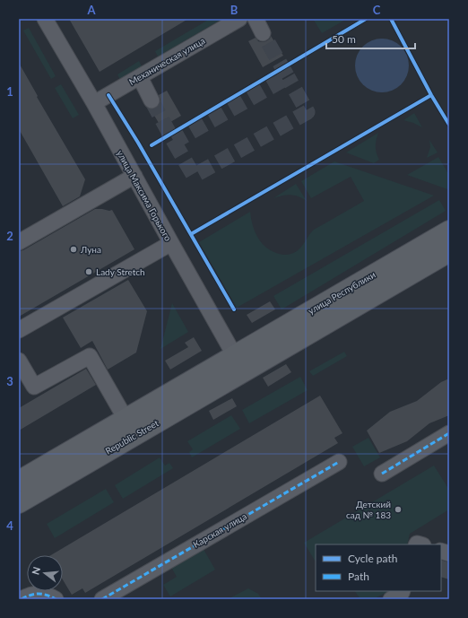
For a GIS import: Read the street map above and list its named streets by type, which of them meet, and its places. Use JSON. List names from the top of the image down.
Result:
{
  "streets": {
    "main road": ["улица Республики", "Republic Street"],
    "street": ["Механическая улица", "улица Максима Горького", "Карская улица"]
  },
  "crossings": [
    ["Механическая улица", "улица Максима Горького"],
    ["улица Максима Горького", "улица Республики"],
    ["улица Максима Горького", "Republic Street"],
    ["улица Республики", "Republic Street"]
  ],
  "places": ["Луна", "Lady Stretch", "Детский сад № 183"],
  "legend": ["Cycle path", "Path"],
  "scale_bar": "50 m",
  "north": "left",
  "grid": {
    "columns": ["A", "B", "C"],
    "rows": [
      "1",
      "2",
      "3",
      "4"
    ]
  }
}
